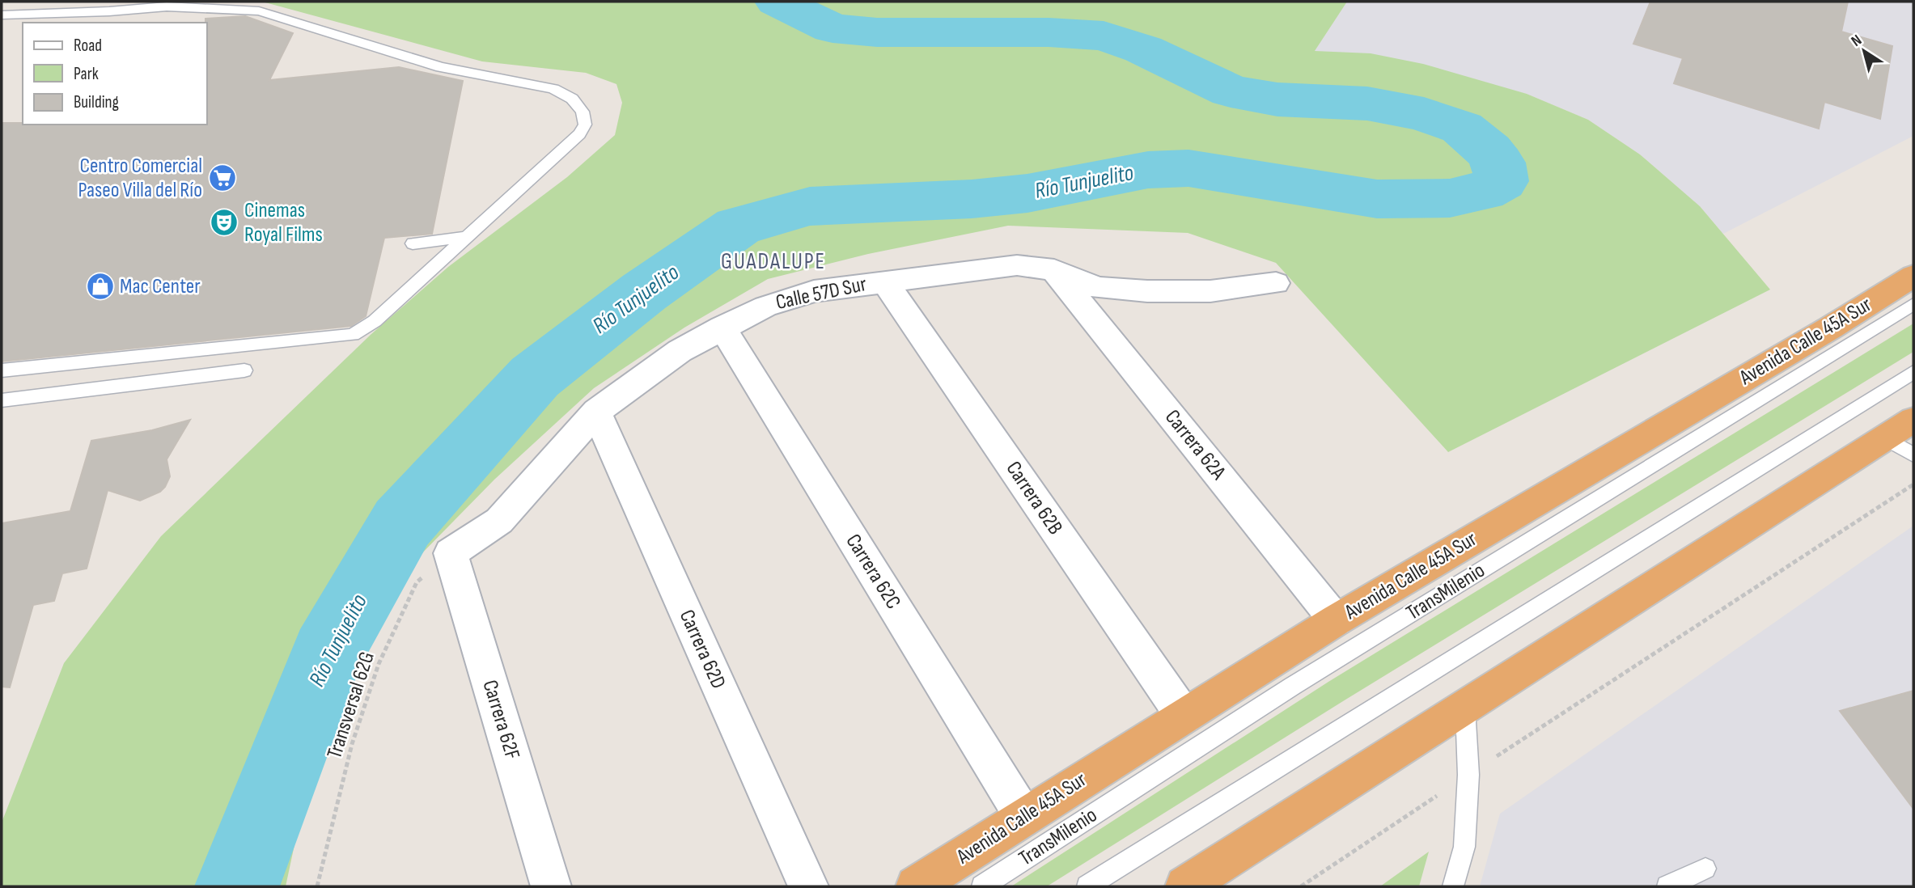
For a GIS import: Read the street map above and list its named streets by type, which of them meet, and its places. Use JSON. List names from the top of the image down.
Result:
{
  "streets": {
    "highway": ["Avenida Calle 45A Sur"],
    "street": [
      "Calle 57D Sur",
      "Carrera 62A",
      "Carrera 62B",
      "Carrera 62C",
      "Carrera 62D",
      "Carrera 62F"
    ],
    "lane": ["TransMilenio"],
    "path": ["Transversal 62G"]
  },
  "crossings": [
    ["Calle 57D Sur", "Carrera 62A"],
    ["Calle 57D Sur", "Carrera 62B"],
    ["Calle 57D Sur", "Carrera 62C"],
    ["Calle 57D Sur", "Carrera 62D"],
    ["Calle 57D Sur", "Transversal 62G"],
    ["Calle 57D Sur", "Carrera 62F"],
    ["Avenida Calle 45A Sur", "Carrera 62A"],
    ["Avenida Calle 45A Sur", "Carrera 62B"],
    ["Avenida Calle 45A Sur", "Carrera 62C"],
    ["Transversal 62G", "Carrera 62F"]
  ],
  "districts": ["GUADALUPE"],
  "water": ["Río Tunjuelito"],
  "places": {
    "supermarket": ["Centro Comercial Paseo Villa del Río"],
    "theatre": ["Cinemas Royal Films"],
    "shop": ["Mac Center"]
  },
  "legend": ["Road", "Park", "Building"],
  "north": "top left"
}
